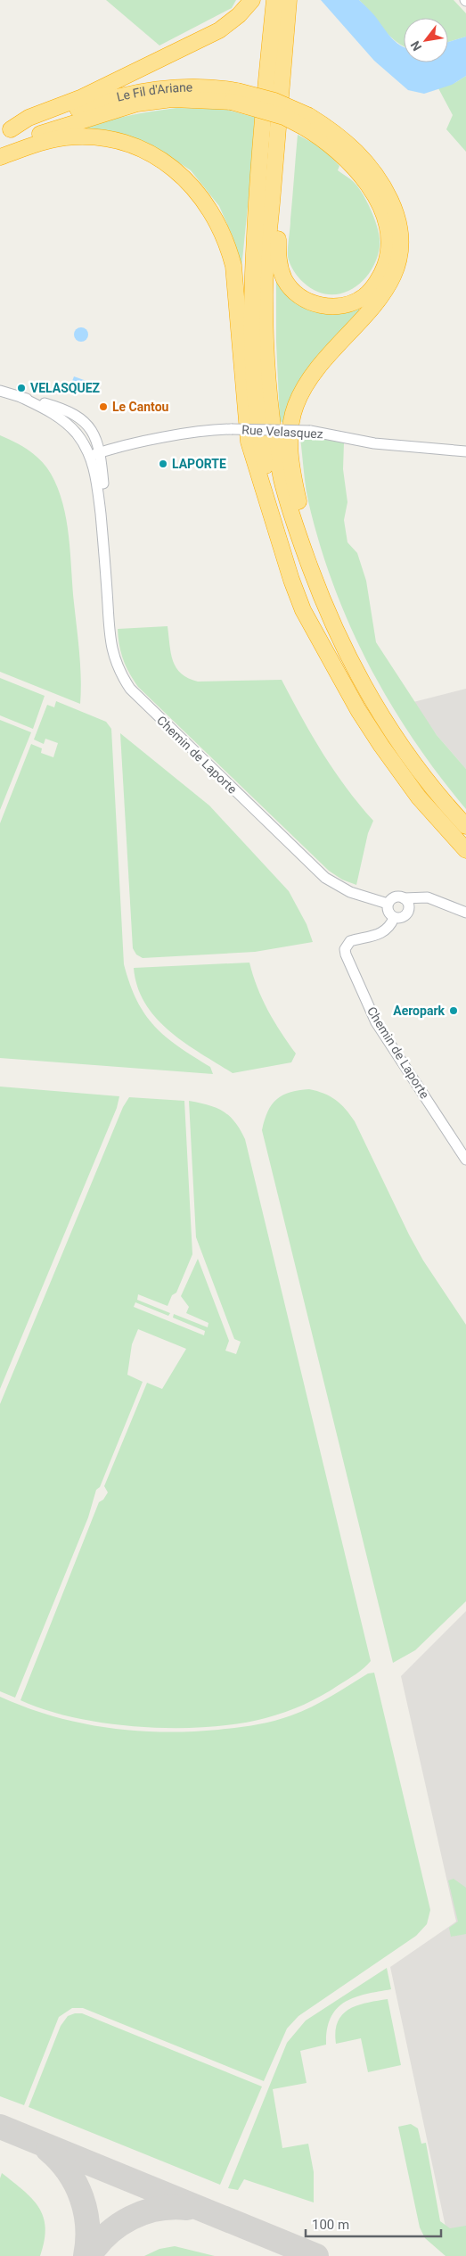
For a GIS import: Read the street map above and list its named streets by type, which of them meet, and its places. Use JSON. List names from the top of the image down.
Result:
{
  "streets": {
    "highway": ["Le Fil d'Ariane"],
    "street": ["Rue Velasquez", "Chemin de Laporte"]
  },
  "crossings": [
    ["Rue Velasquez", "Chemin de Laporte"]
  ],
  "places": [
    "VELASQUEZ",
    "Le Cantou",
    "LAPORTE",
    "Aeropark"
  ],
  "scale_bar": "100 m",
  "north": "bottom left"
}
